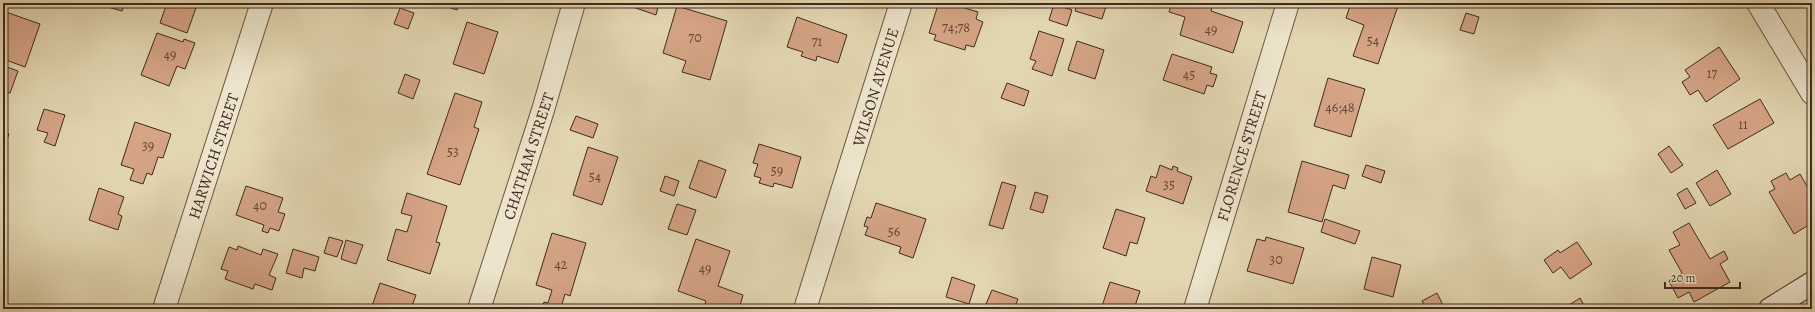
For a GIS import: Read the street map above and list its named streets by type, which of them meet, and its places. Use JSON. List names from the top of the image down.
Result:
{
  "streets": {
    "street": [
      "WILSON AVENUE",
      "HARWICH STREET",
      "CHATHAM STREET",
      "FLORENCE STREET"
    ]
  },
  "house_numbers": [
    "74;78",
    "49",
    "70",
    "54",
    "71",
    "49",
    "17",
    "45",
    "46;48",
    "11",
    "39",
    "53",
    "59",
    "54",
    "35",
    "40",
    "56",
    "30",
    "42",
    "49"
  ],
  "scale_bar": "20 m"
}
